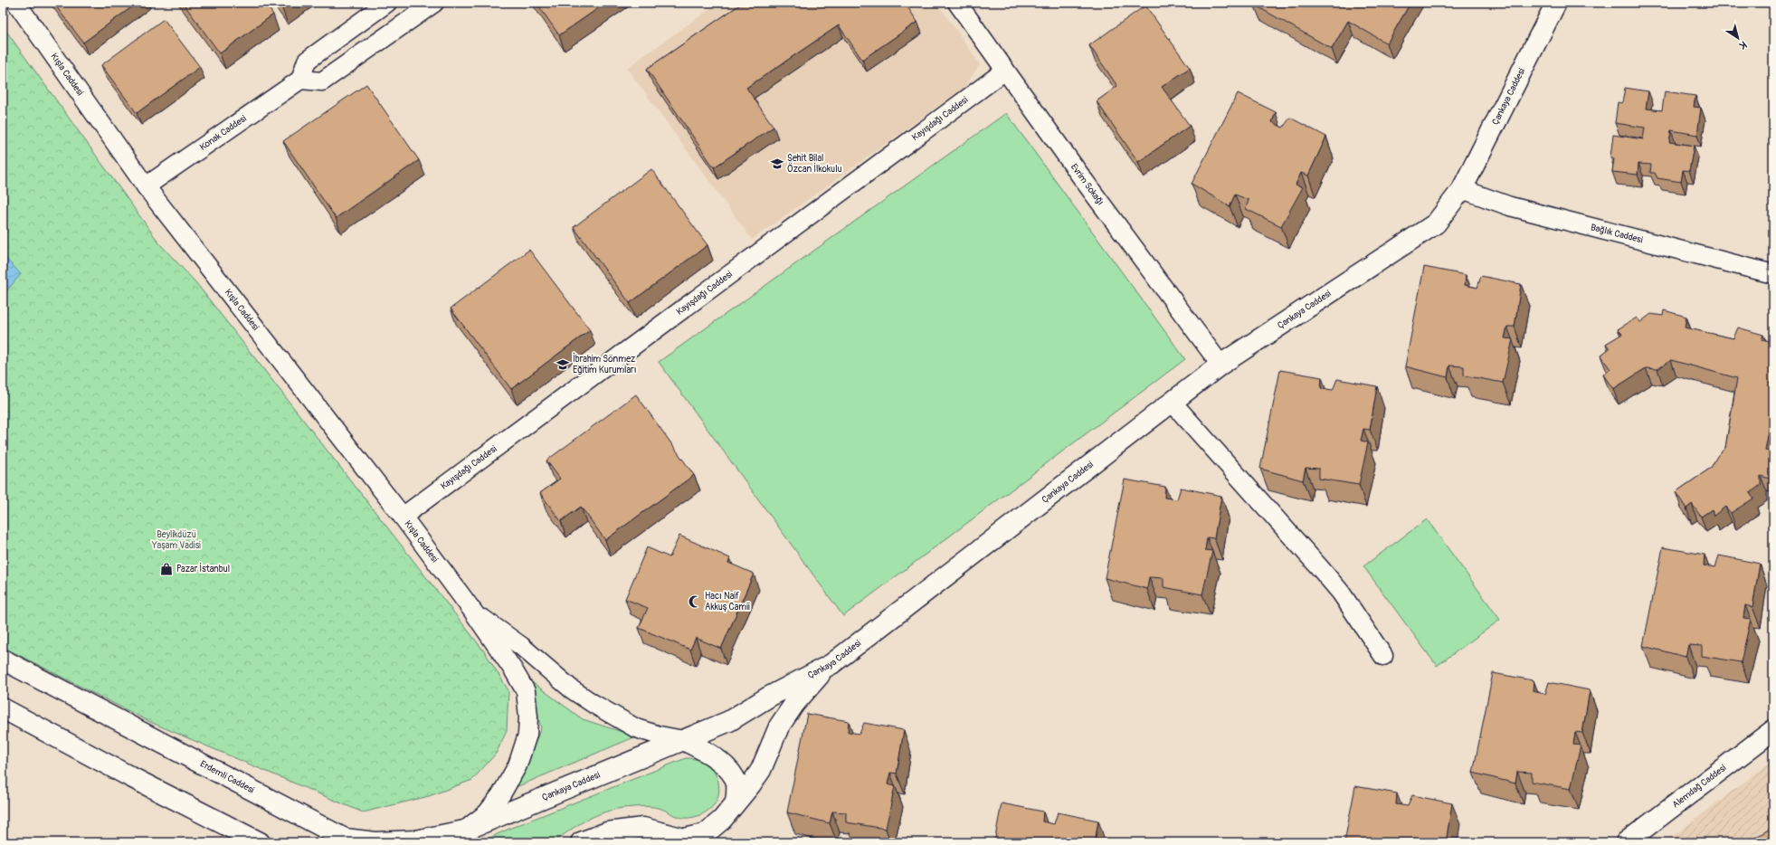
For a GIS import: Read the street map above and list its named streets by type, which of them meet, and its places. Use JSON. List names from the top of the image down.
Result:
{
  "streets": {
    "main road": ["Çankaya Caddesi", "Erdemli Caddesi", "Alemdağ Caddesi"],
    "street": [
      "Kışla Caddesi",
      "Kayışdağı Caddesi",
      "Konak Caddesi",
      "Evrim Sokağı",
      "Bağlık Caddesi"
    ]
  },
  "crossings": [
    ["Kışla Caddesi", "Çankaya Caddesi"],
    ["Kışla Caddesi", "Kayışdağı Caddesi"],
    ["Kışla Caddesi", "Konak Caddesi"],
    ["Kışla Caddesi", "Erdemli Caddesi"],
    ["Çankaya Caddesi", "Evrim Sokağı"],
    ["Çankaya Caddesi", "Bağlık Caddesi"],
    ["Çankaya Caddesi", "Erdemli Caddesi"],
    ["Kayışdağı Caddesi", "Evrim Sokağı"]
  ],
  "parks": ["Beylikdüzü Yaşam Vadisi"],
  "places": {
    "school or university": ["Şehit Bilal Özcan İlkokulu", "İbrahim Sönmez Eğitim Kurumları"],
    "shop": ["Pazar İstanbul"],
    "mosque": ["Hacı Naif Akkuş Camii"]
  },
  "north": "bottom right"
}
